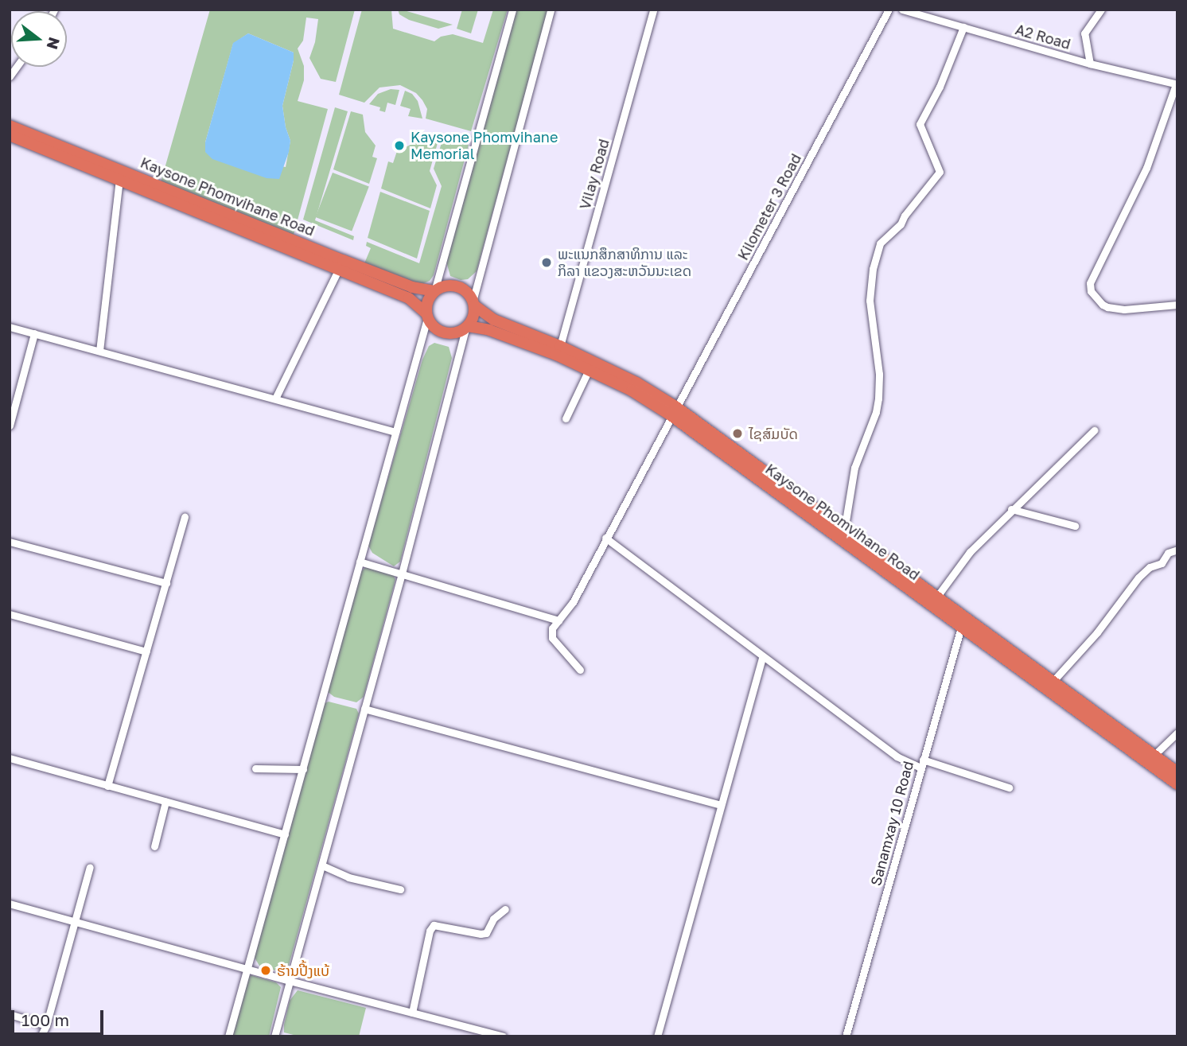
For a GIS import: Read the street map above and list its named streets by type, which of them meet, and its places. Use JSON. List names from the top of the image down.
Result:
{
  "streets": {
    "highway": ["Kaysone Phomvihane Road"],
    "street": [
      "A2 Road",
      "Vilay Road",
      "Kilometer 3 Road",
      "Sanamxay 10 Road"
    ]
  },
  "crossings": [
    ["Vilay Road", "Kaysone Phomvihane Road"],
    ["Kaysone Phomvihane Road", "Kilometer 3 Road"],
    ["Kaysone Phomvihane Road", "Sanamxay 10 Road"]
  ],
  "places": [
    "Kaysone Phomvihane Memorial",
    "ພະແນກສຶກສາທິການ ແລະ ກິລາ ແຂວງສະຫວັນນະເຂດ",
    "ໄຊສົມບັດ",
    "ຮ້ານປີ້ງແບ້"
  ],
  "scale_bar": "100 m",
  "north": "right"
}
